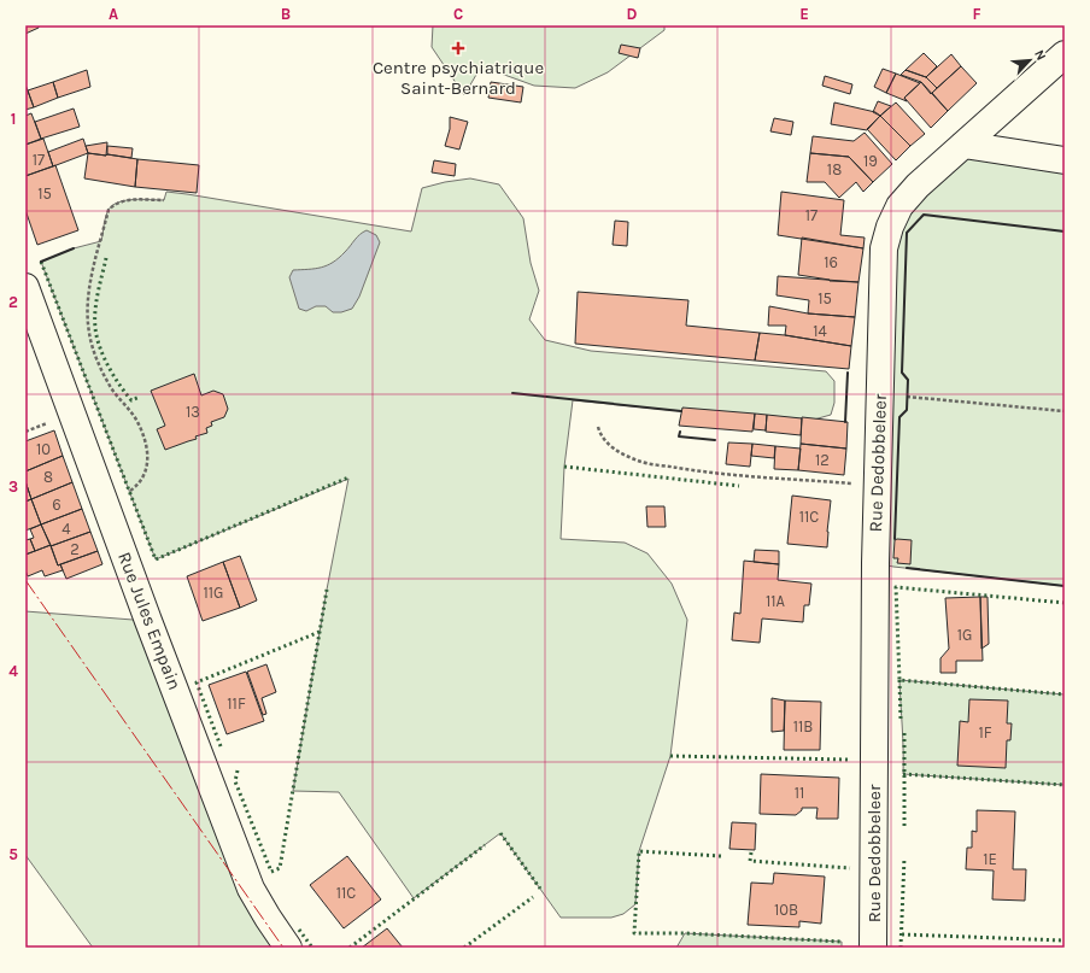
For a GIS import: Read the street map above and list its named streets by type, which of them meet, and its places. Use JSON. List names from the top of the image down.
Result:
{
  "streets": {
    "street": ["Rue Dedobbeleer", "Rue Jules Empain"]
  },
  "places": {
    "health": ["Centre psychiatrique Saint-Bernard"]
  },
  "house_numbers": [
    "17",
    "19",
    "18",
    "15",
    "17",
    "16",
    "15",
    "14",
    "13",
    "10",
    "12",
    "8",
    "6",
    "11C",
    "4",
    "2",
    "11G",
    "11A",
    "1G",
    "11F",
    "11B",
    "1F",
    "11",
    "1E",
    "11C",
    "10B"
  ],
  "north": "top right",
  "grid": {
    "columns": [
      "A",
      "B",
      "C",
      "D",
      "E",
      "F"
    ],
    "rows": [
      "1",
      "2",
      "3",
      "4",
      "5"
    ]
  }
}
